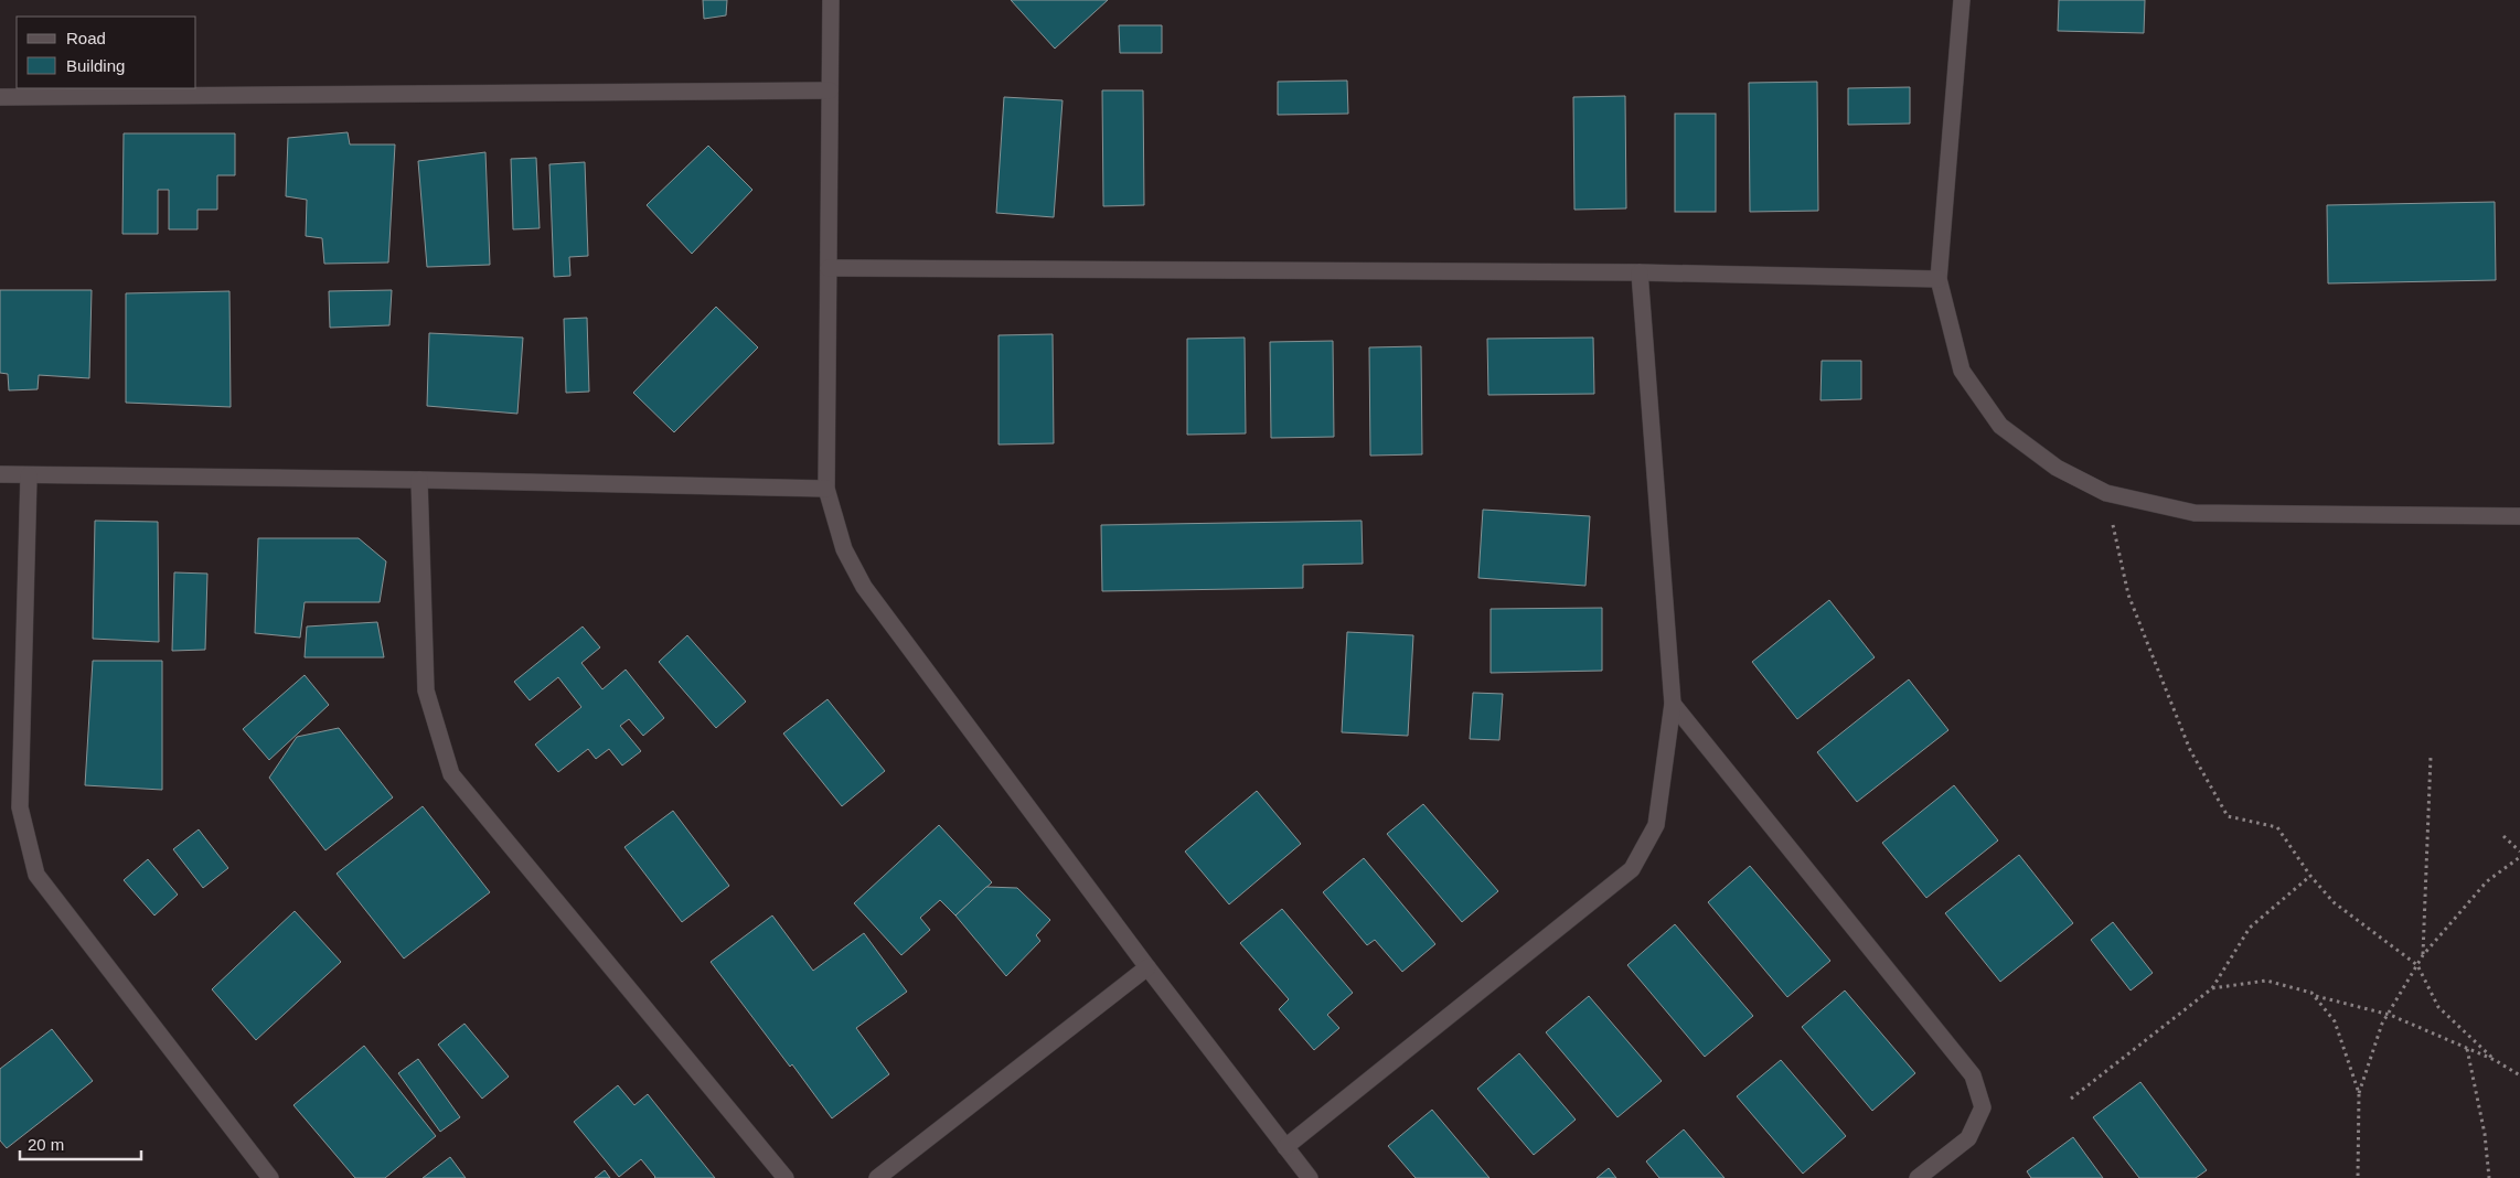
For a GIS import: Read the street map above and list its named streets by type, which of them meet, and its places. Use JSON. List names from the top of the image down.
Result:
{
  "legend": ["Road", "Building"],
  "scale_bar": "20 m"
}
